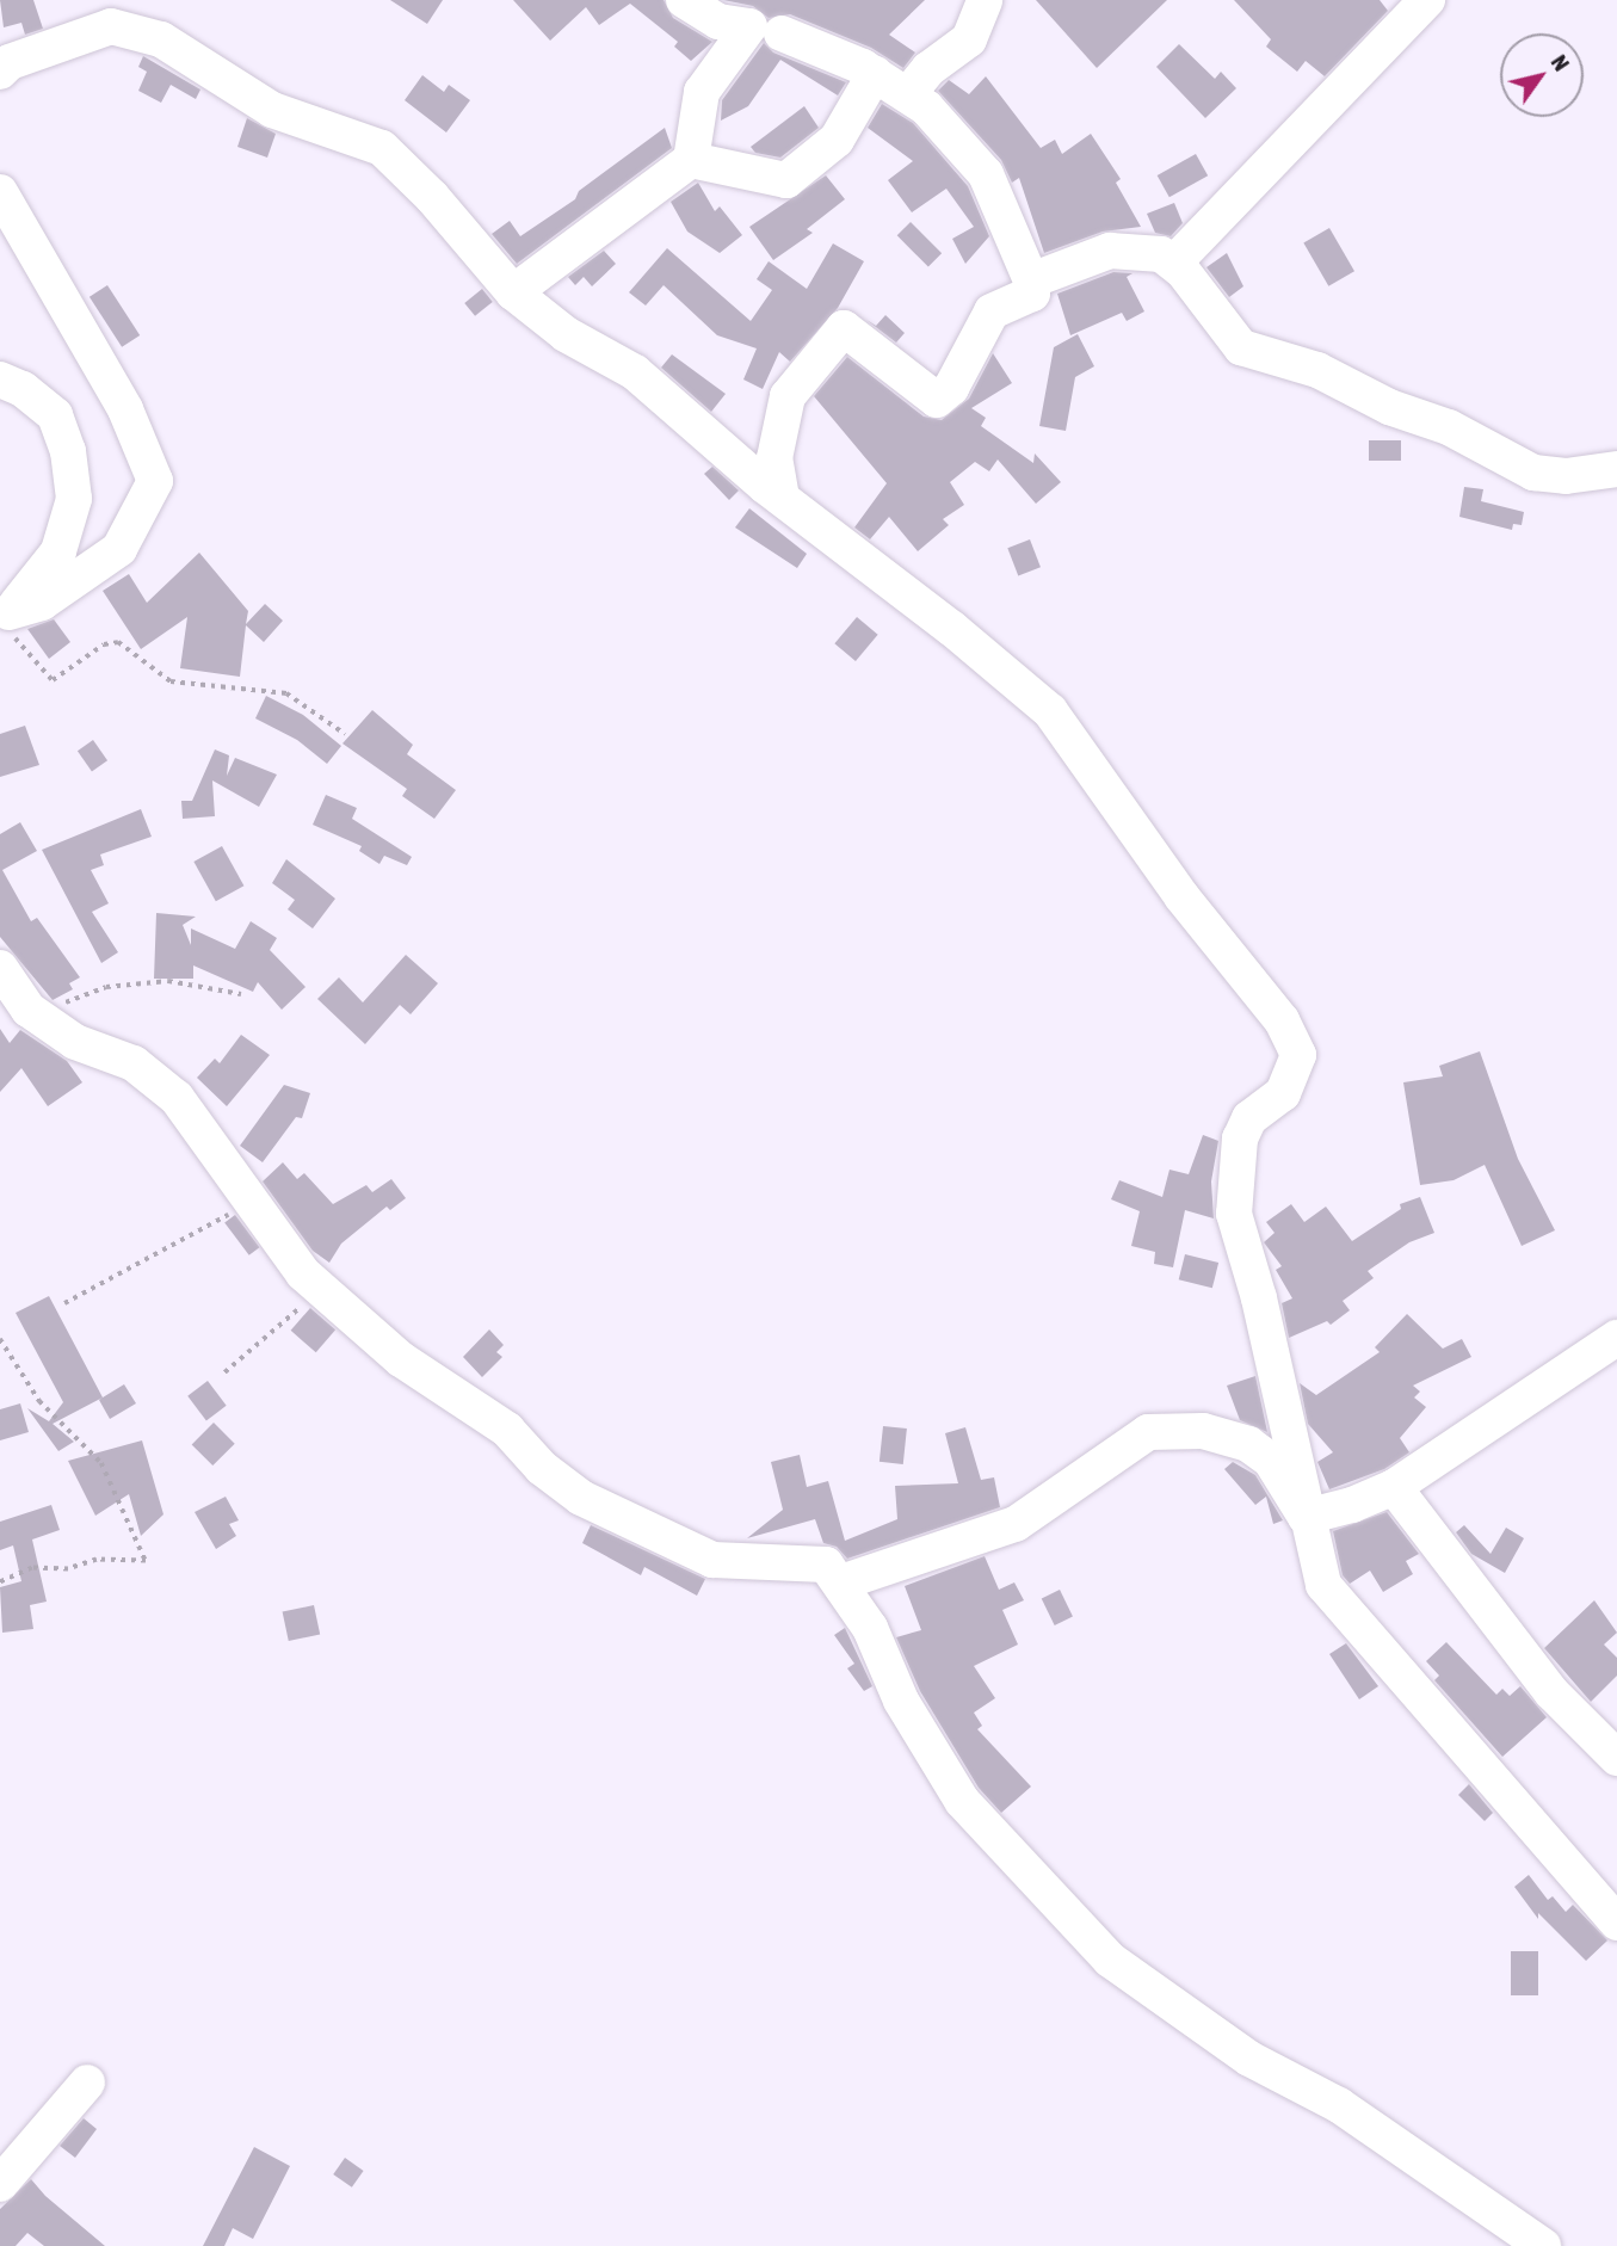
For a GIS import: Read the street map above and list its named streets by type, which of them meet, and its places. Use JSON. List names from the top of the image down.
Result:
{
  "north": "top right"
}
